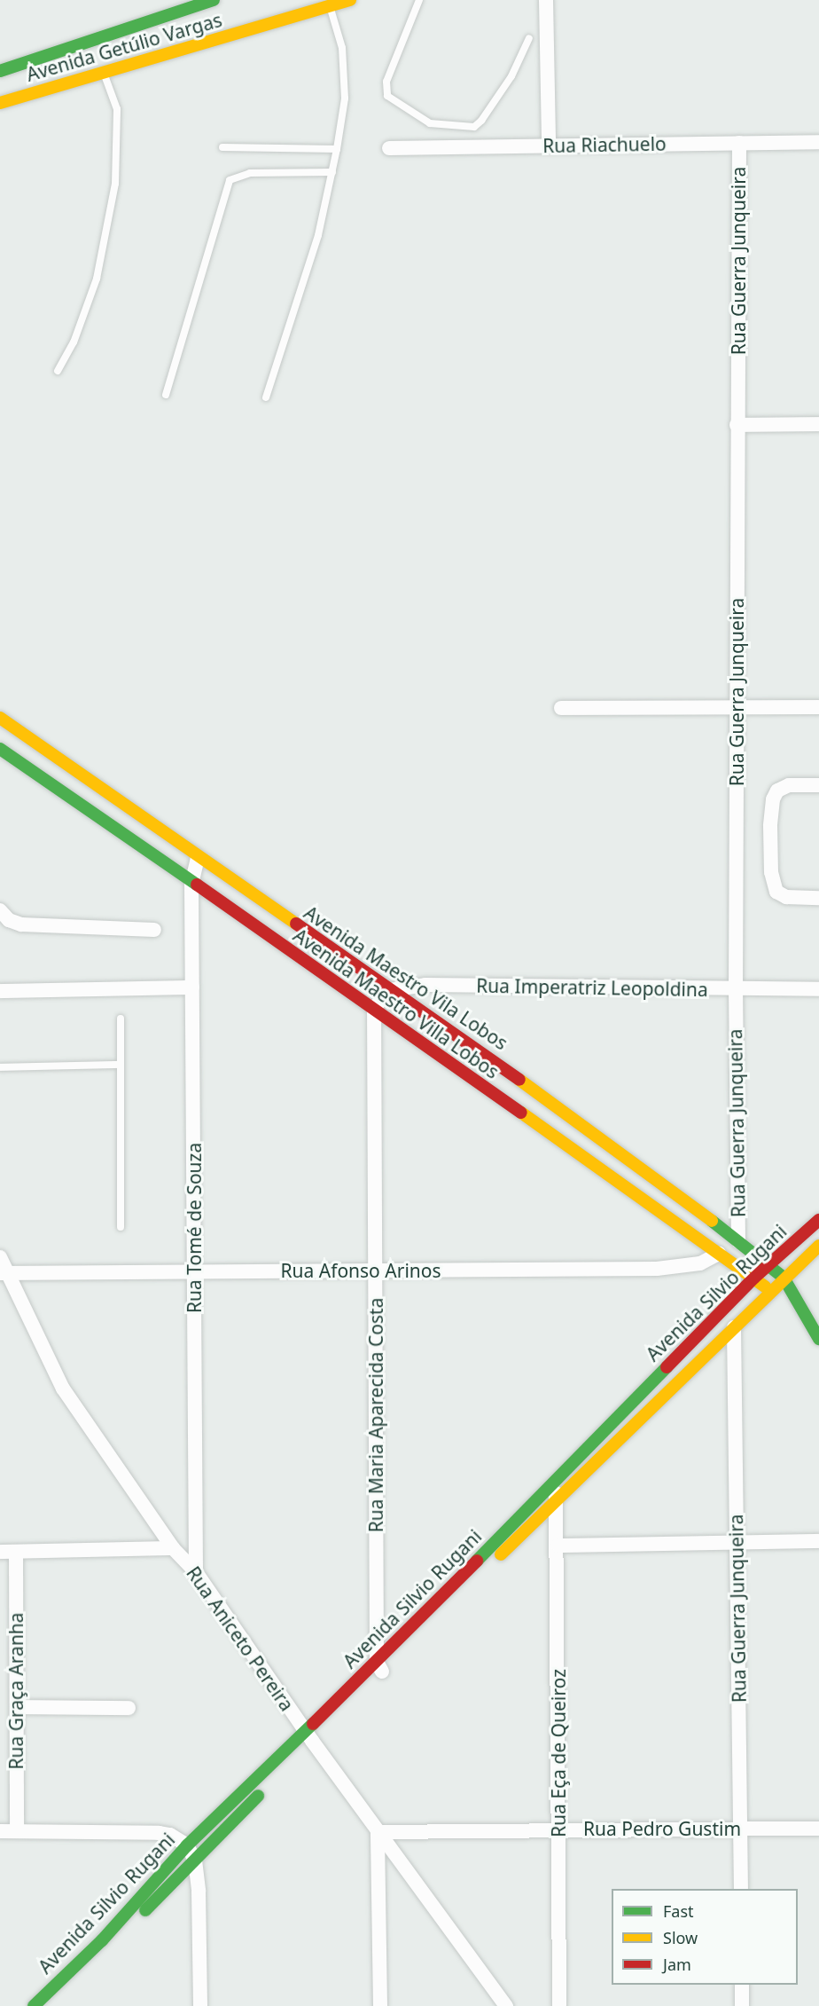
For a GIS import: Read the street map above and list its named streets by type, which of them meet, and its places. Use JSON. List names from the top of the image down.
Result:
{
  "streets": {
    "street": [
      "Avenida Getúlio Vargas",
      "Rua Riachuelo",
      "Rua Guerra Junqueira",
      "Avenida Maestro Vila Lobos",
      "Rua Imperatriz Leopoldina",
      "Avenida Maestro Villa Lobos",
      "Rua Tomé de Souza",
      "Rua Afonso Arinos",
      "Avenida Silvio Rugani",
      "Rua Maria Aparecida Costa",
      "Rua Aniceto Pereira",
      "Rua Graça Aranha",
      "Rua Eça de Queiroz",
      "Rua Pedro Gustim"
    ]
  },
  "crossings": [
    ["Rua Riachuelo", "Rua Guerra Junqueira"],
    ["Rua Guerra Junqueira", "Avenida Maestro Vila Lobos"],
    ["Rua Guerra Junqueira", "Rua Imperatriz Leopoldina"],
    ["Rua Guerra Junqueira", "Avenida Silvio Rugani"],
    ["Rua Guerra Junqueira", "Rua Pedro Gustim"],
    ["Avenida Maestro Vila Lobos", "Rua Imperatriz Leopoldina"],
    ["Avenida Maestro Vila Lobos", "Rua Tomé de Souza"],
    ["Avenida Maestro Vila Lobos", "Avenida Silvio Rugani"],
    ["Avenida Maestro Villa Lobos", "Rua Tomé de Souza"],
    ["Avenida Maestro Villa Lobos", "Rua Afonso Arinos"],
    ["Avenida Maestro Villa Lobos", "Avenida Silvio Rugani"],
    ["Avenida Maestro Villa Lobos", "Rua Maria Aparecida Costa"],
    ["Rua Tomé de Souza", "Rua Afonso Arinos"],
    ["Rua Tomé de Souza", "Rua Aniceto Pereira"],
    ["Rua Afonso Arinos", "Rua Maria Aparecida Costa"],
    ["Rua Afonso Arinos", "Rua Aniceto Pereira"],
    ["Avenida Silvio Rugani", "Rua Maria Aparecida Costa"],
    ["Avenida Silvio Rugani", "Rua Aniceto Pereira"],
    ["Avenida Silvio Rugani", "Rua Eça de Queiroz"],
    ["Rua Aniceto Pereira", "Rua Pedro Gustim"],
    ["Rua Eça de Queiroz", "Rua Pedro Gustim"]
  ],
  "legend": ["Fast", "Slow", "Jam"]
}
